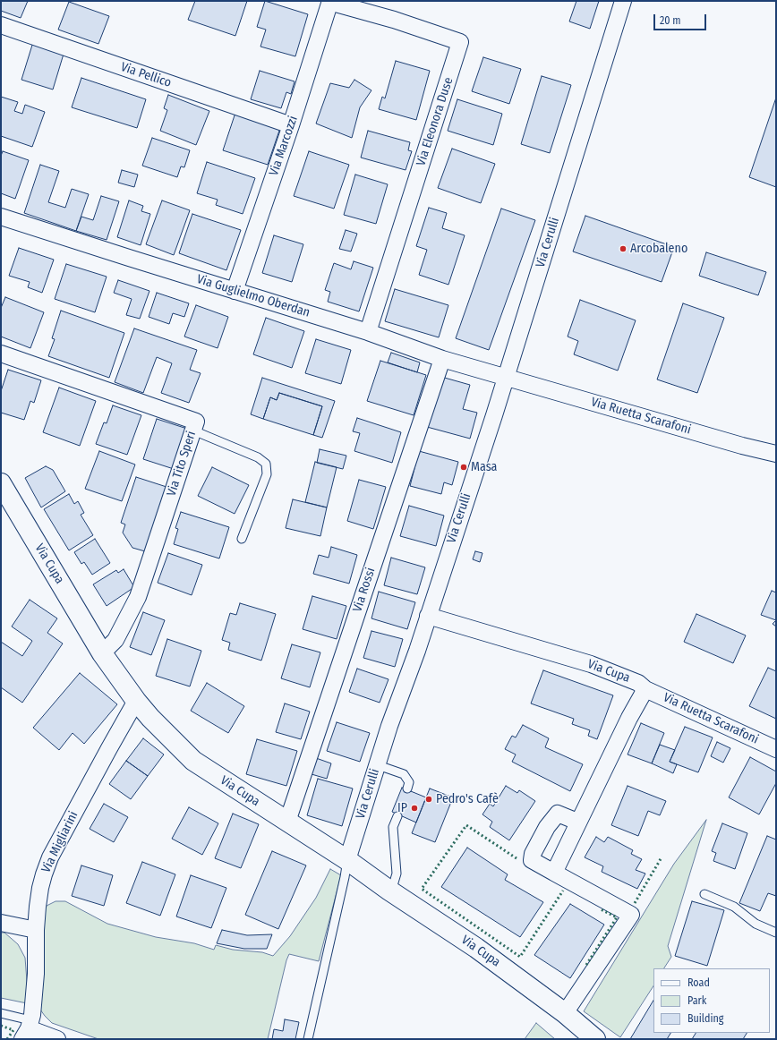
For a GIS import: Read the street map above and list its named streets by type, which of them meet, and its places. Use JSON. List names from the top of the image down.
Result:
{
  "streets": {
    "street": [
      "Via Pellico",
      "Via Eleonora Duse",
      "Via Marcozzi",
      "Via Cerulli",
      "Via Guglielmo Oberdan",
      "Via Ruetta Scarafoni",
      "Via Tito Speri",
      "Via Cupa",
      "Via Rossi",
      "Via Migliarini"
    ]
  },
  "crossings": [
    ["Via Pellico", "Via Marcozzi"],
    ["Via Eleonora Duse", "Via Marcozzi"],
    ["Via Eleonora Duse", "Via Guglielmo Oberdan"],
    ["Via Marcozzi", "Via Guglielmo Oberdan"],
    ["Via Cerulli", "Via Guglielmo Oberdan"],
    ["Via Cerulli", "Via Ruetta Scarafoni"],
    ["Via Cerulli", "Via Cupa"],
    ["Via Guglielmo Oberdan", "Via Ruetta Scarafoni"],
    ["Via Guglielmo Oberdan", "Via Rossi"],
    ["Via Ruetta Scarafoni", "Via Cupa"],
    ["Via Tito Speri", "Via Cupa"],
    ["Via Cupa", "Via Rossi"],
    ["Via Cupa", "Via Migliarini"]
  ],
  "places": [
    "Arcobaleno",
    "Masa",
    "Pedro's Cafè",
    "IP"
  ],
  "legend": ["Road", "Park", "Building"],
  "scale_bar": "20 m"
}
